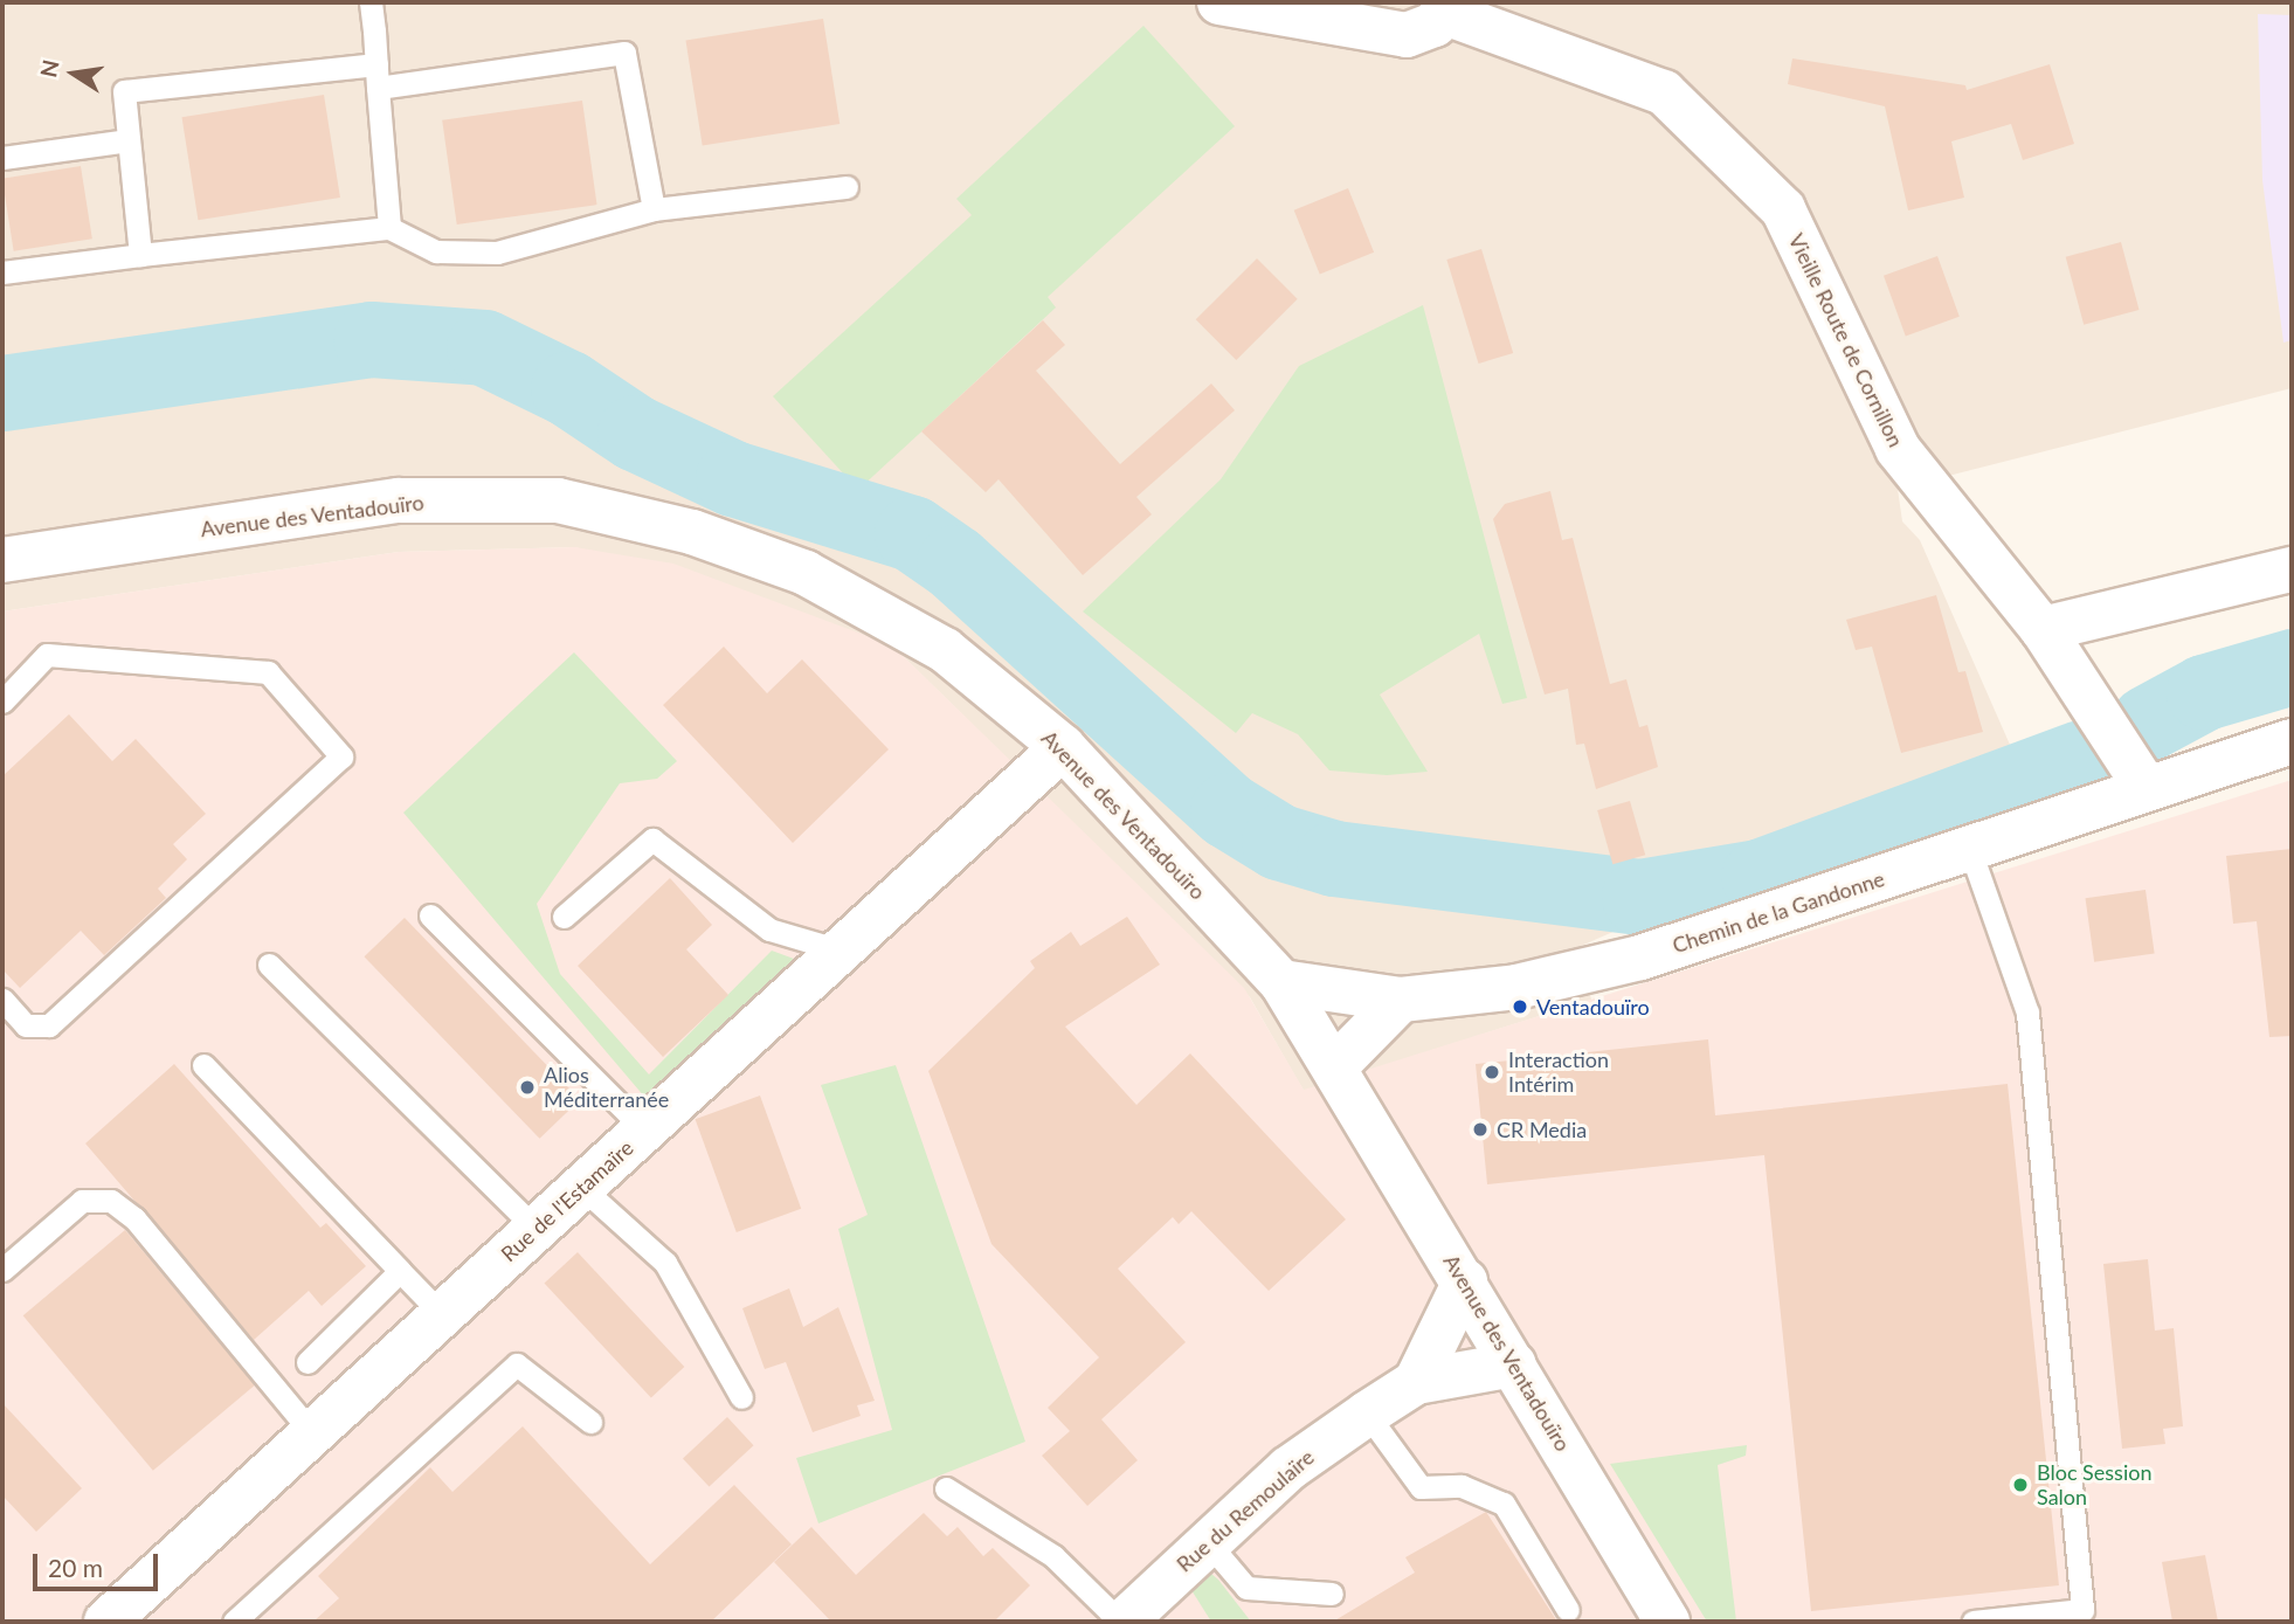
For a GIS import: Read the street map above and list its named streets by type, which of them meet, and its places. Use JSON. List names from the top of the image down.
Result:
{
  "streets": {
    "street": [
      "Vieille Route de Cornillon",
      "Avenue des Ventadouïro",
      "Chemin de la Gandonne",
      "Rue de l'Estamaïre",
      "Rue du Remoulaïre"
    ]
  },
  "crossings": [
    ["Vieille Route de Cornillon", "Chemin de la Gandonne"],
    ["Avenue des Ventadouïro", "Chemin de la Gandonne"],
    ["Avenue des Ventadouïro", "Rue de l'Estamaïre"],
    ["Avenue des Ventadouïro", "Rue du Remoulaïre"]
  ],
  "places": [
    "Ventadouïro",
    "Interaction Intérim",
    "Alios Méditerranée",
    "CR Media",
    "Bloc Session Salon"
  ],
  "scale_bar": "20 m",
  "north": "left"
}
